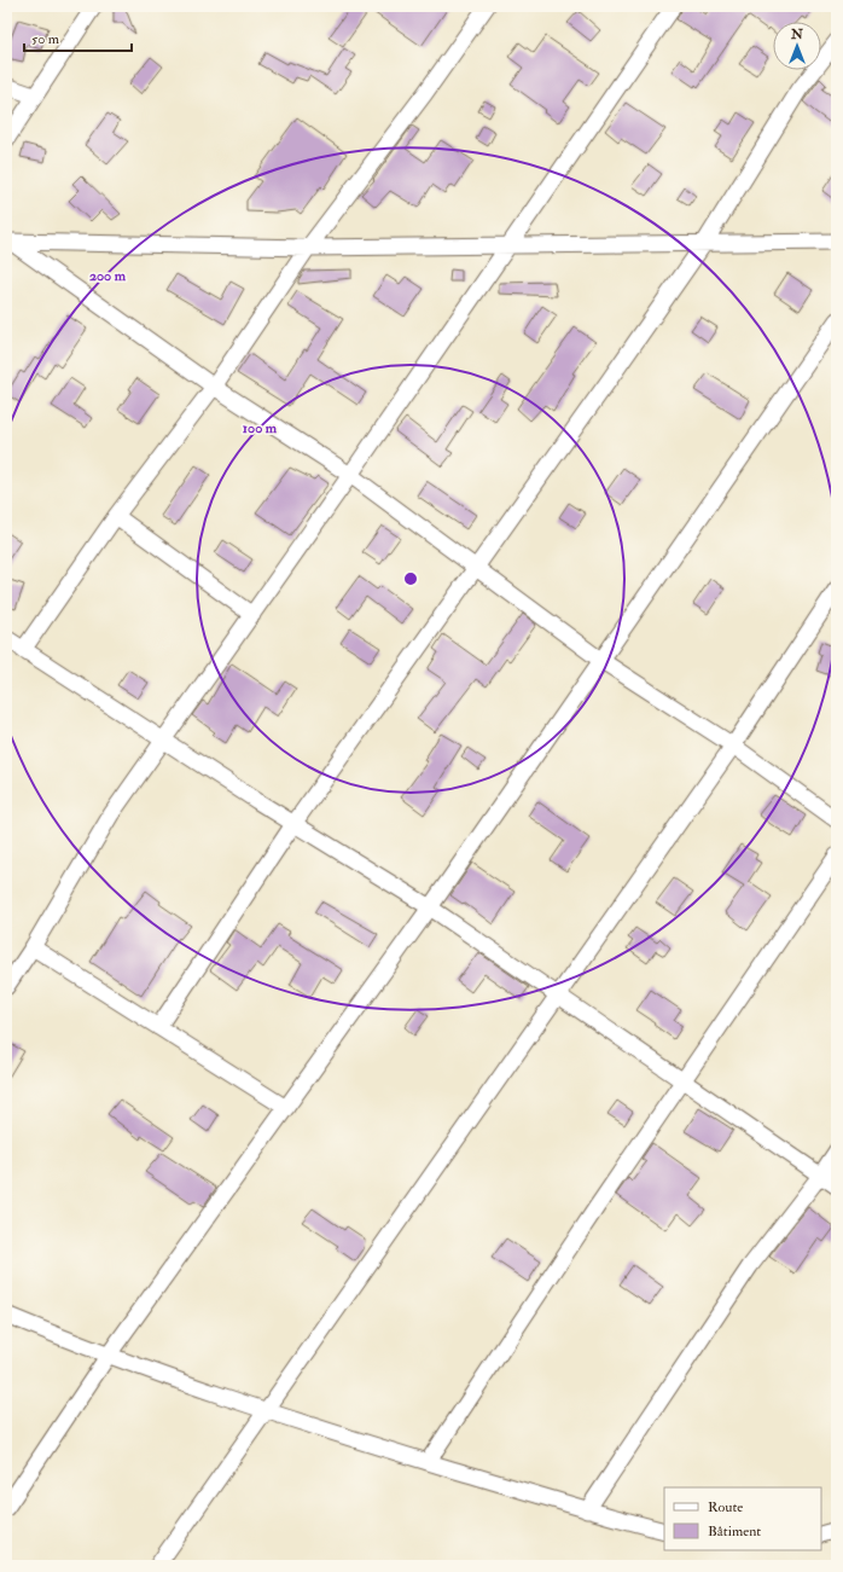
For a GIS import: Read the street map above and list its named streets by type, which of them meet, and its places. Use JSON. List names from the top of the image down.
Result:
{
  "legend": ["Route", "Bâtiment"],
  "scale_bar": "50 m",
  "north": "top",
  "rings": ["200 m", "100 m"]
}
